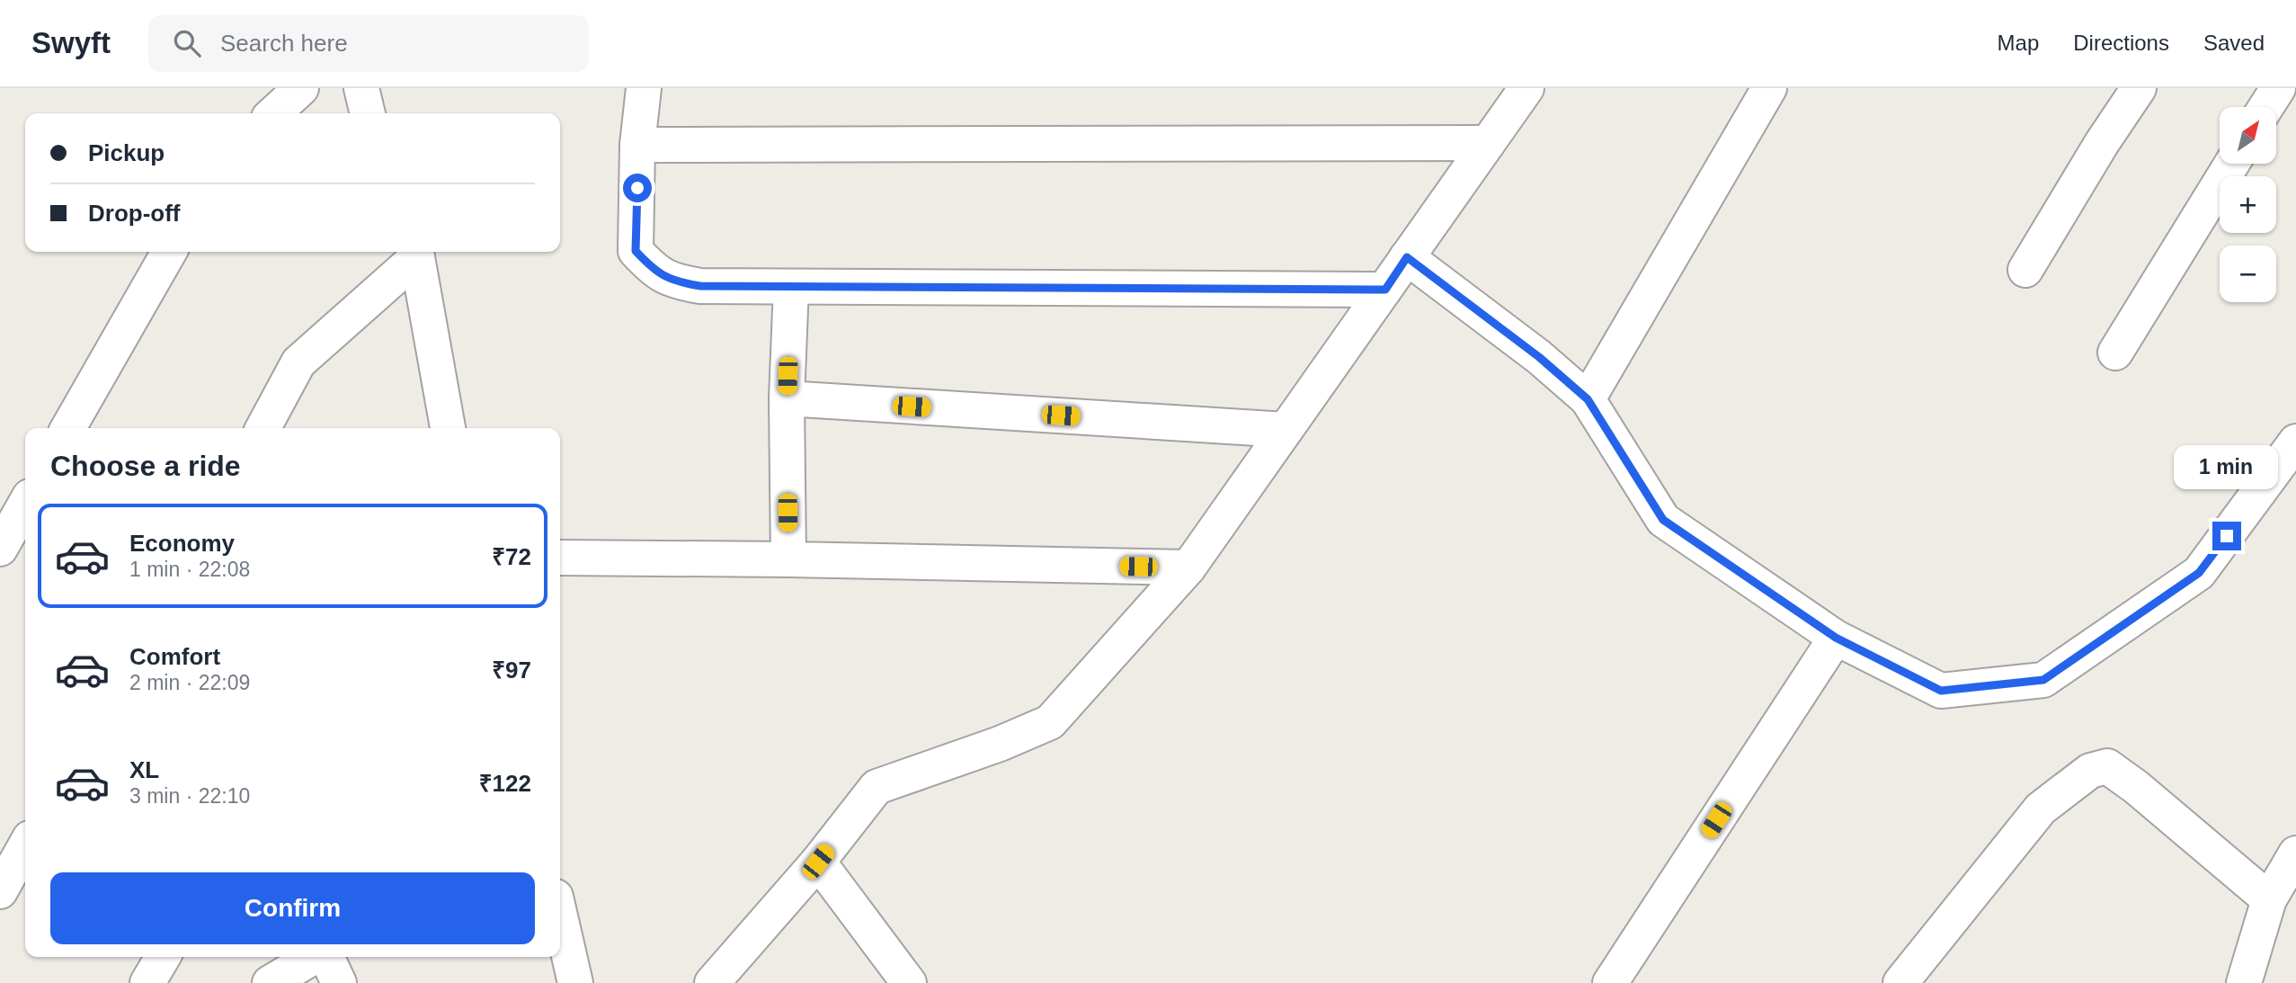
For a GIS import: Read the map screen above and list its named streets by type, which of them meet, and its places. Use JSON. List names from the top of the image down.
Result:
{
  "north": "top right",
  "page": {
    "header": "Swyft",
    "search": "Search here",
    "nav": ["Map", "Directions", "Saved"],
    "map_buttons": ["+", "−"],
    "banner": ["Pickup", "Drop-off"],
    "heading": "Choose a ride",
    "bubble": "1 min",
    "list": [
      {
        "name": "Economy",
        "note": "1 min · 22:08",
        "value": "₹72"
      },
      {
        "name": "Comfort",
        "note": "2 min · 22:09",
        "value": "₹97"
      },
      {
        "name": "XL",
        "note": "3 min · 22:10",
        "value": "₹122"
      }
    ],
    "buttons": "Confirm"
  }
}
